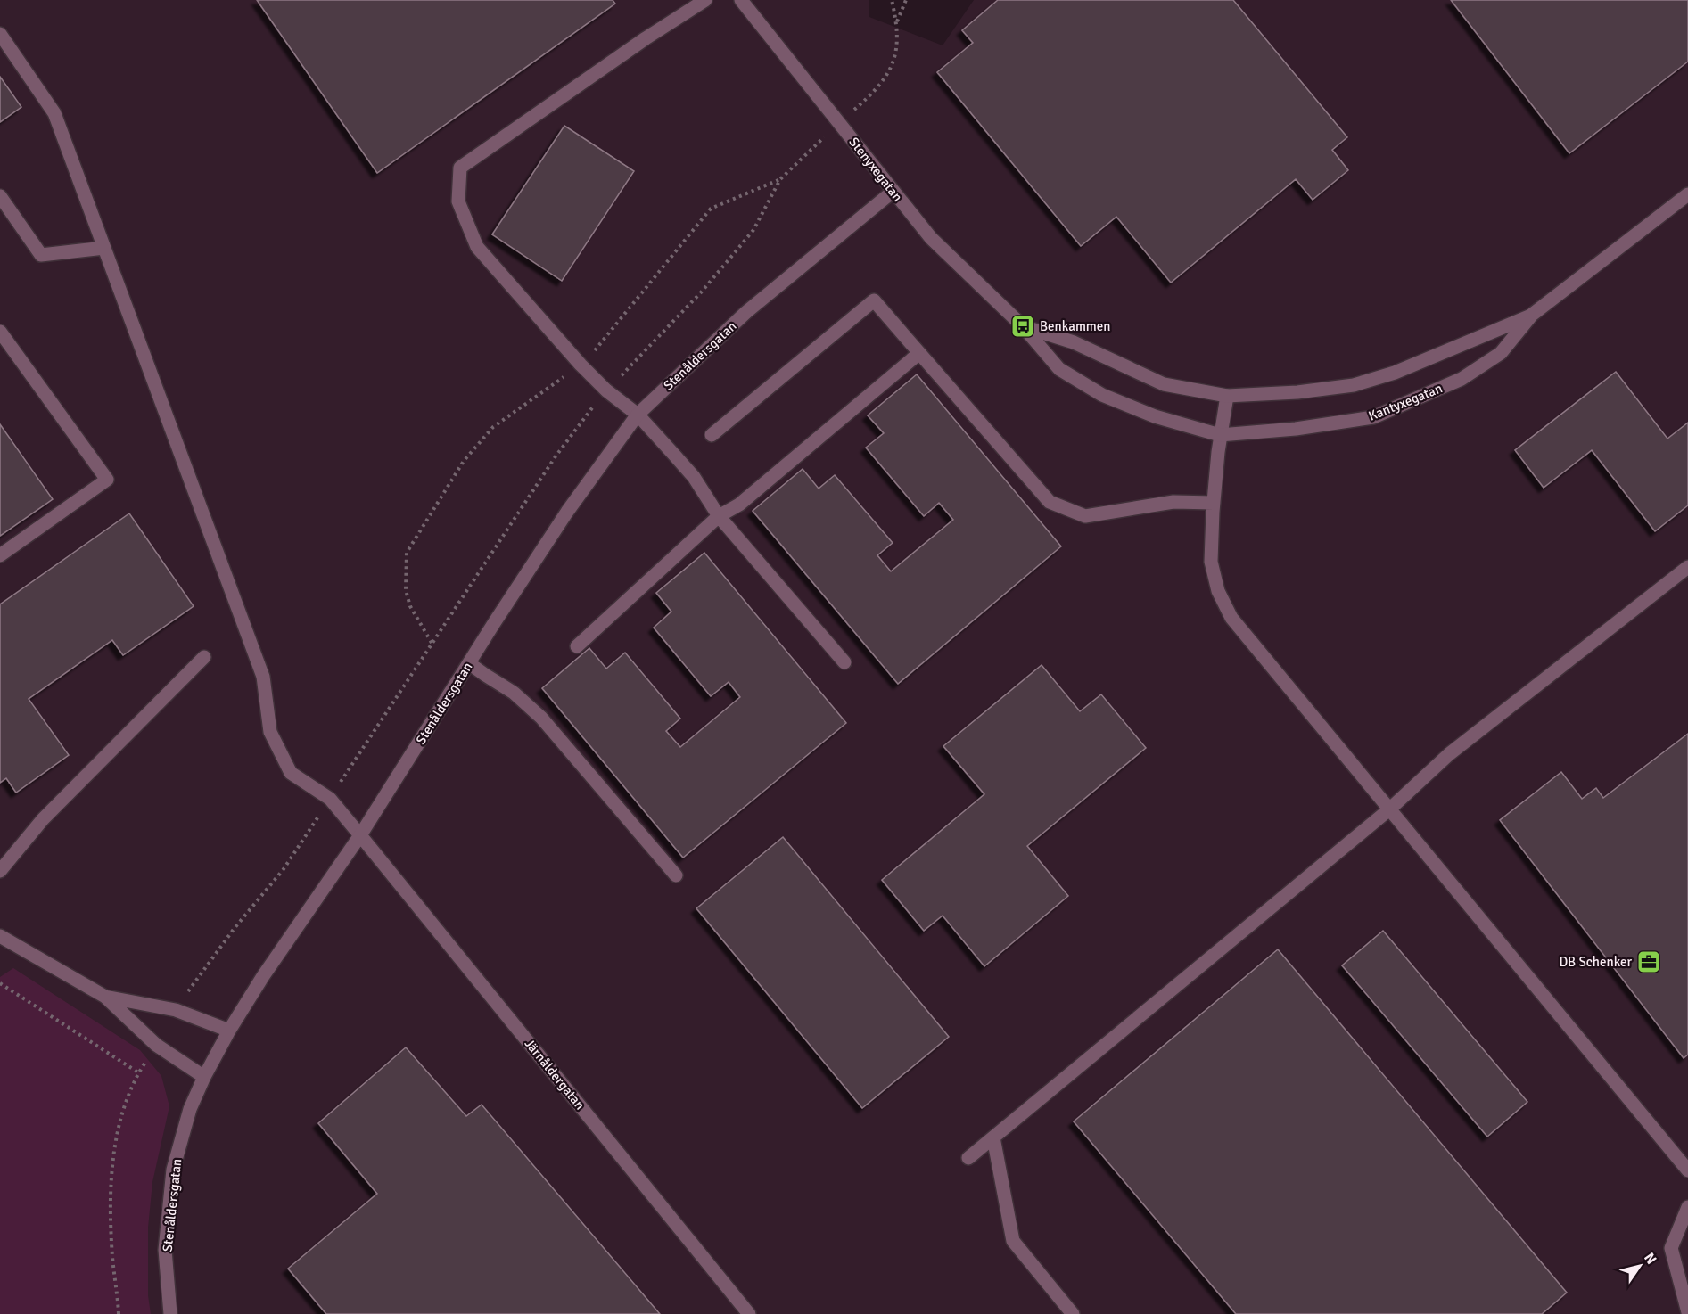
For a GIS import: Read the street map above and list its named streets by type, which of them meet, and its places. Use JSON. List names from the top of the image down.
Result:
{
  "streets": {
    "street": [
      "Stenyxegatan",
      "Stenåldersgatan",
      "Kantyxegatan",
      "Järnåldergatan"
    ]
  },
  "crossings": [
    ["Stenyxegatan", "Stenåldersgatan"],
    ["Stenyxegatan", "Kantyxegatan"],
    ["Stenåldersgatan", "Järnåldergatan"]
  ],
  "places": {
    "bus stop": ["Benkammen"],
    "office": ["DB Schenker"]
  },
  "north": "top right"
}
